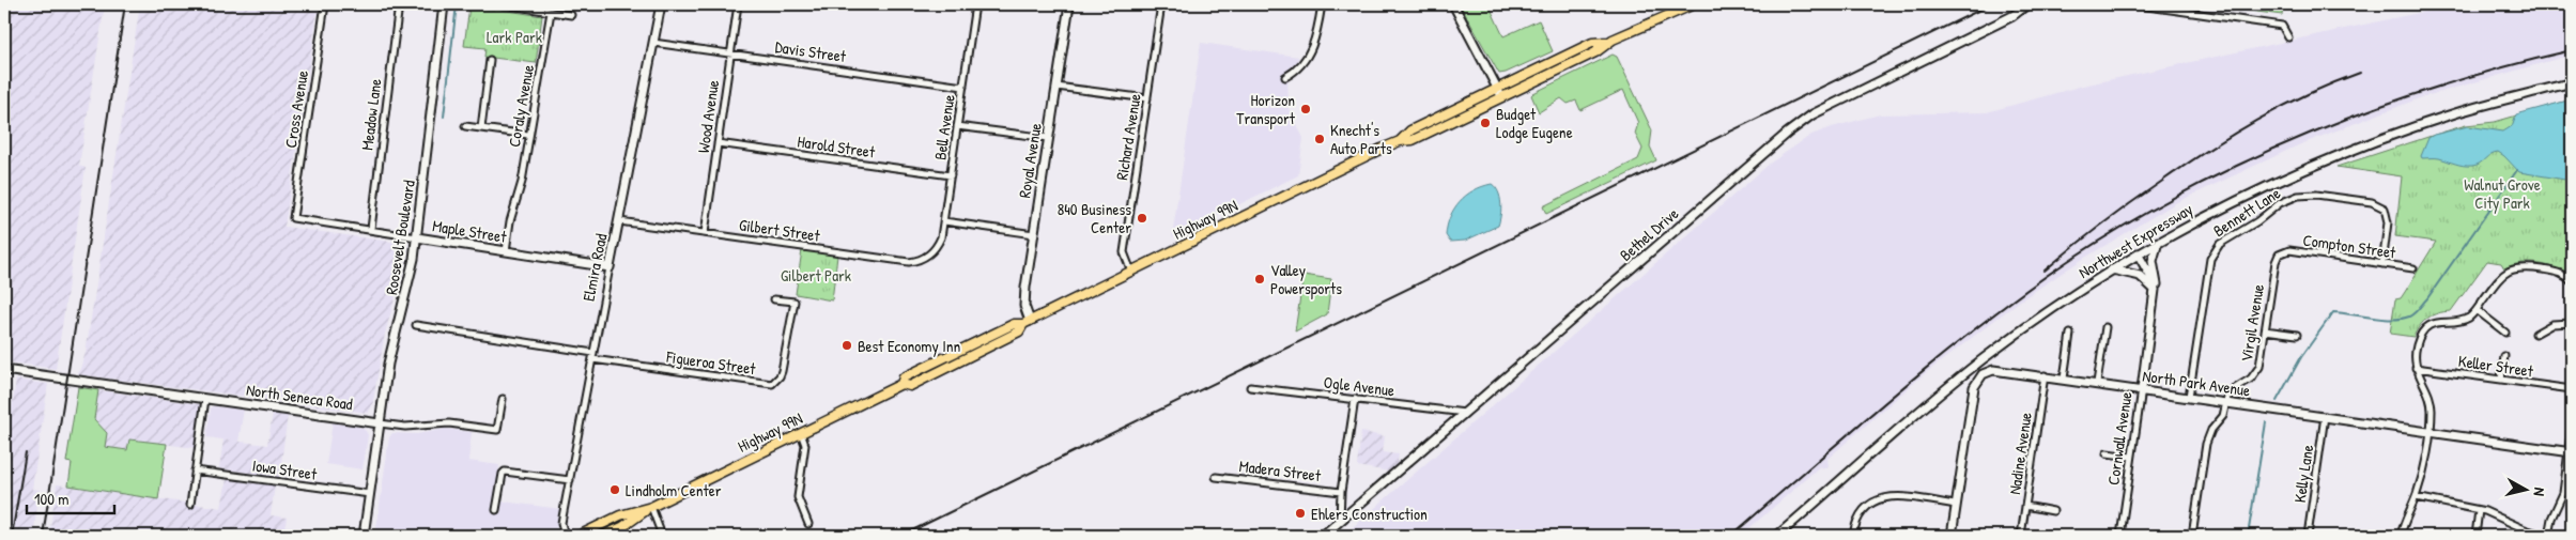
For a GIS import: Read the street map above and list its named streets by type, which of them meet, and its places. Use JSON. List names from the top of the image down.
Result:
{
  "streets": {
    "main road": ["Highway 99N"],
    "street": [
      "Davis Street",
      "Coraly Avenue",
      "Cross Avenue",
      "Meadow Lane",
      "Wood Avenue",
      "Bell Avenue",
      "Richard Avenue",
      "Harold Street",
      "Royal Avenue",
      "Bennett Lane",
      "Gilbert Street",
      "Maple Street",
      "Bethel Drive",
      "Roosevelt Boulevard",
      "Northwest Expressway",
      "Compton Street",
      "Elmira Road",
      "Virgil Avenue",
      "Figueroa Street",
      "Keller Street",
      "North Park Avenue",
      "Ogle Avenue",
      "North Seneca Road",
      "Cornwall Avenue",
      "Nadine Avenue",
      "Iowa Street",
      "Madera Street",
      "Kelly Lane"
    ]
  },
  "crossings": [
    ["Davis Street", "Wood Avenue"],
    ["Davis Street", "Bell Avenue"],
    ["Davis Street", "Elmira Road"],
    ["Coraly Avenue", "Maple Street"],
    ["Cross Avenue", "Maple Street"],
    ["Meadow Lane", "Maple Street"],
    ["Wood Avenue", "Harold Street"],
    ["Wood Avenue", "Gilbert Street"],
    ["Bell Avenue", "Harold Street"],
    ["Bell Avenue", "Gilbert Street"],
    ["Richard Avenue", "Highway 99N"],
    ["Royal Avenue", "Highway 99N"],
    ["Bennett Lane", "Compton Street"],
    ["Bennett Lane", "North Park Avenue"],
    ["Gilbert Street", "Elmira Road"],
    ["Maple Street", "Roosevelt Boulevard"],
    ["Maple Street", "Elmira Road"],
    ["Bethel Drive", "Ogle Avenue"],
    ["Roosevelt Boulevard", "North Seneca Road"],
    ["Roosevelt Boulevard", "Iowa Street"],
    ["Northwest Expressway", "Cornwall Avenue"],
    ["Compton Street", "Virgil Avenue"],
    ["Elmira Road", "Figueroa Street"],
    ["Virgil Avenue", "North Park Avenue"],
    ["North Park Avenue", "Cornwall Avenue"],
    ["North Park Avenue", "Nadine Avenue"],
    ["North Park Avenue", "Kelly Lane"]
  ],
  "parks": ["Lark Park", "Walnut Grove City Park", "Gilbert Park"],
  "places": [
    "Horizon Transport",
    "Budget Lodge Eugene",
    "Knecht's Auto Parts",
    "840 Business Center",
    "Valley Powersports",
    "Best Economy Inn",
    "Lindholm Center",
    "Ehlers Construction"
  ],
  "scale_bar": "100 m",
  "north": "right"
}
